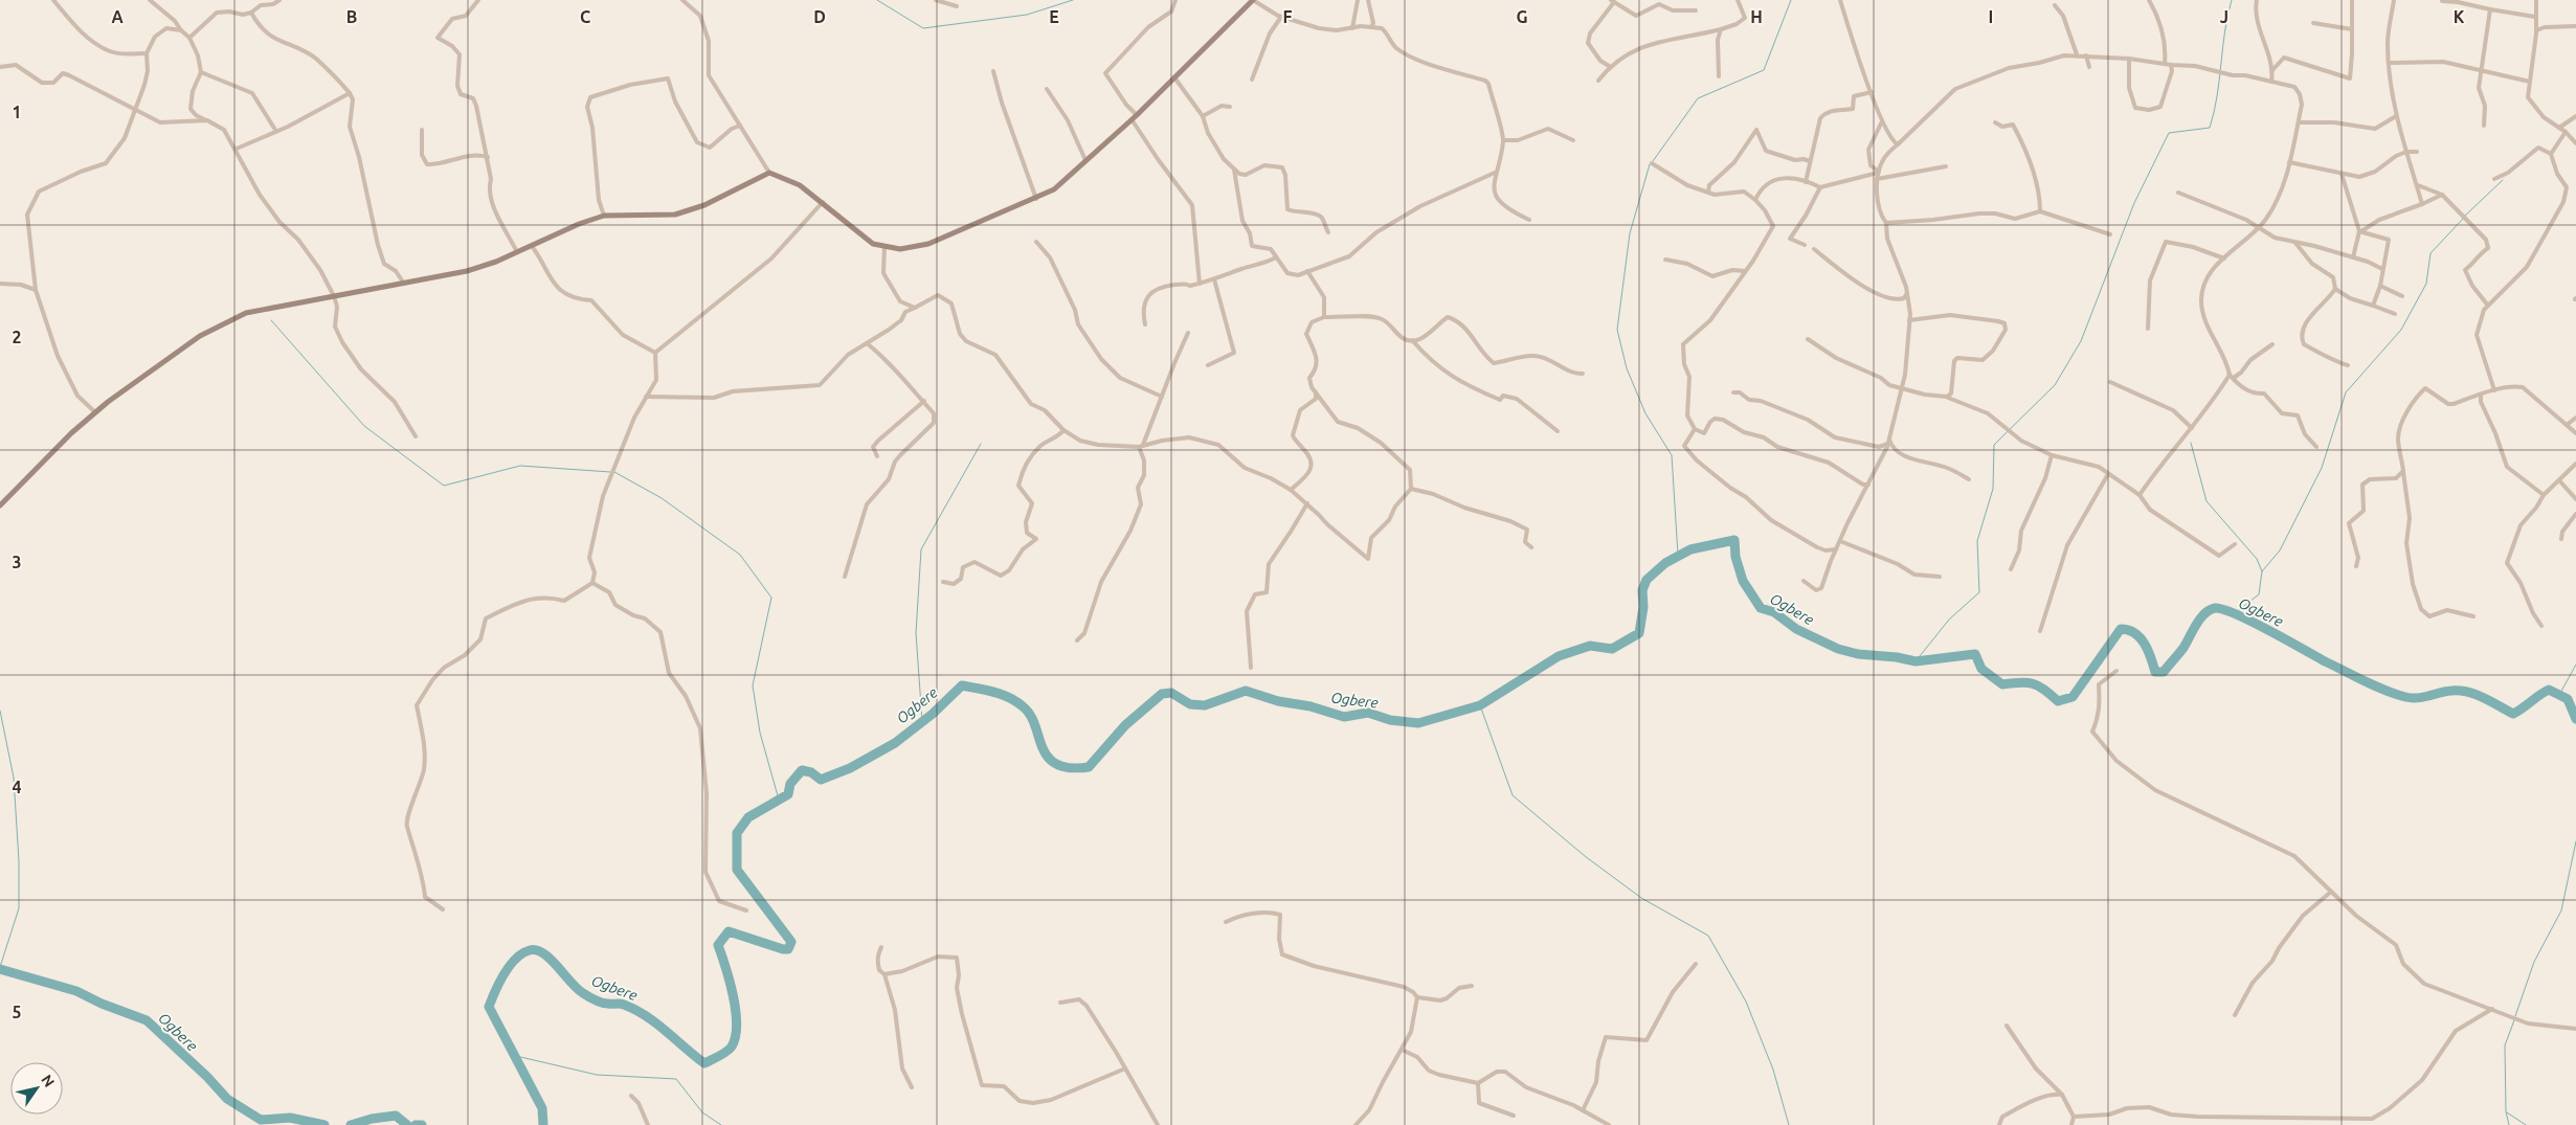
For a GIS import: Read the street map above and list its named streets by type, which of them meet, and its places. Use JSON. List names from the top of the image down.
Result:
{
  "water": ["Ogbere"],
  "north": "top right",
  "grid": {
    "columns": [
      "A",
      "B",
      "C",
      "D",
      "E",
      "F",
      "G",
      "H",
      "I",
      "J",
      "K"
    ],
    "rows": [
      "1",
      "2",
      "3",
      "4",
      "5"
    ]
  }
}
